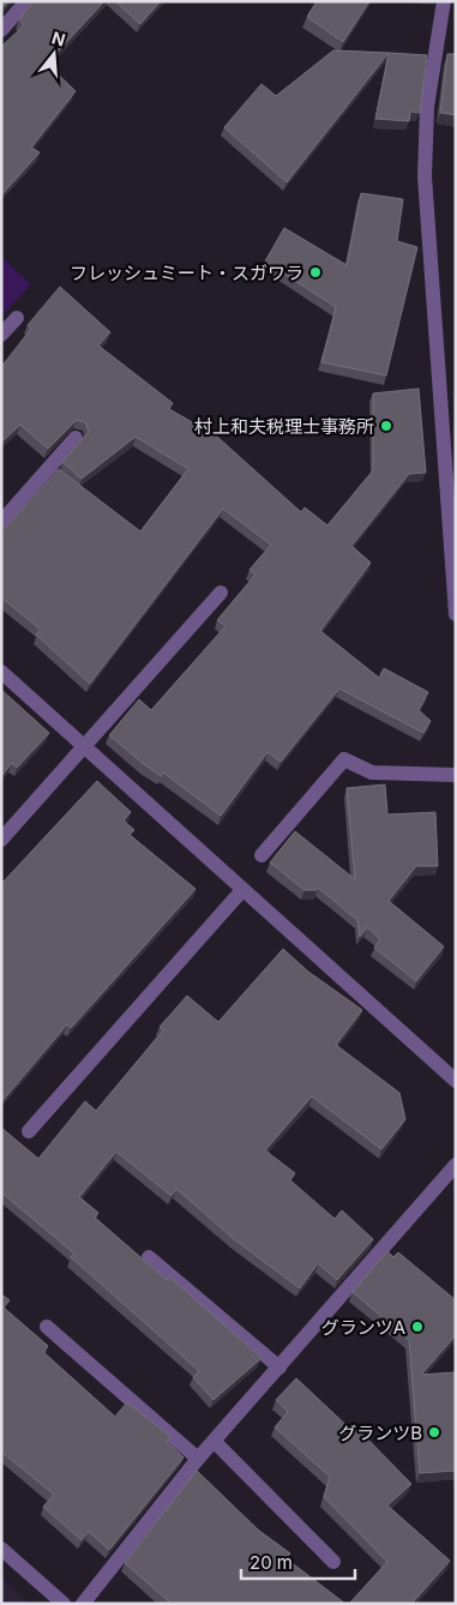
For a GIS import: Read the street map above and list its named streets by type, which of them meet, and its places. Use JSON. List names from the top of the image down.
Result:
{
  "places": [
    "フレッシュミート・スガワラ",
    "村上和夫税理士事務所",
    "グランツA",
    "グランツB"
  ],
  "scale_bar": "20 m",
  "north": "top"
}
